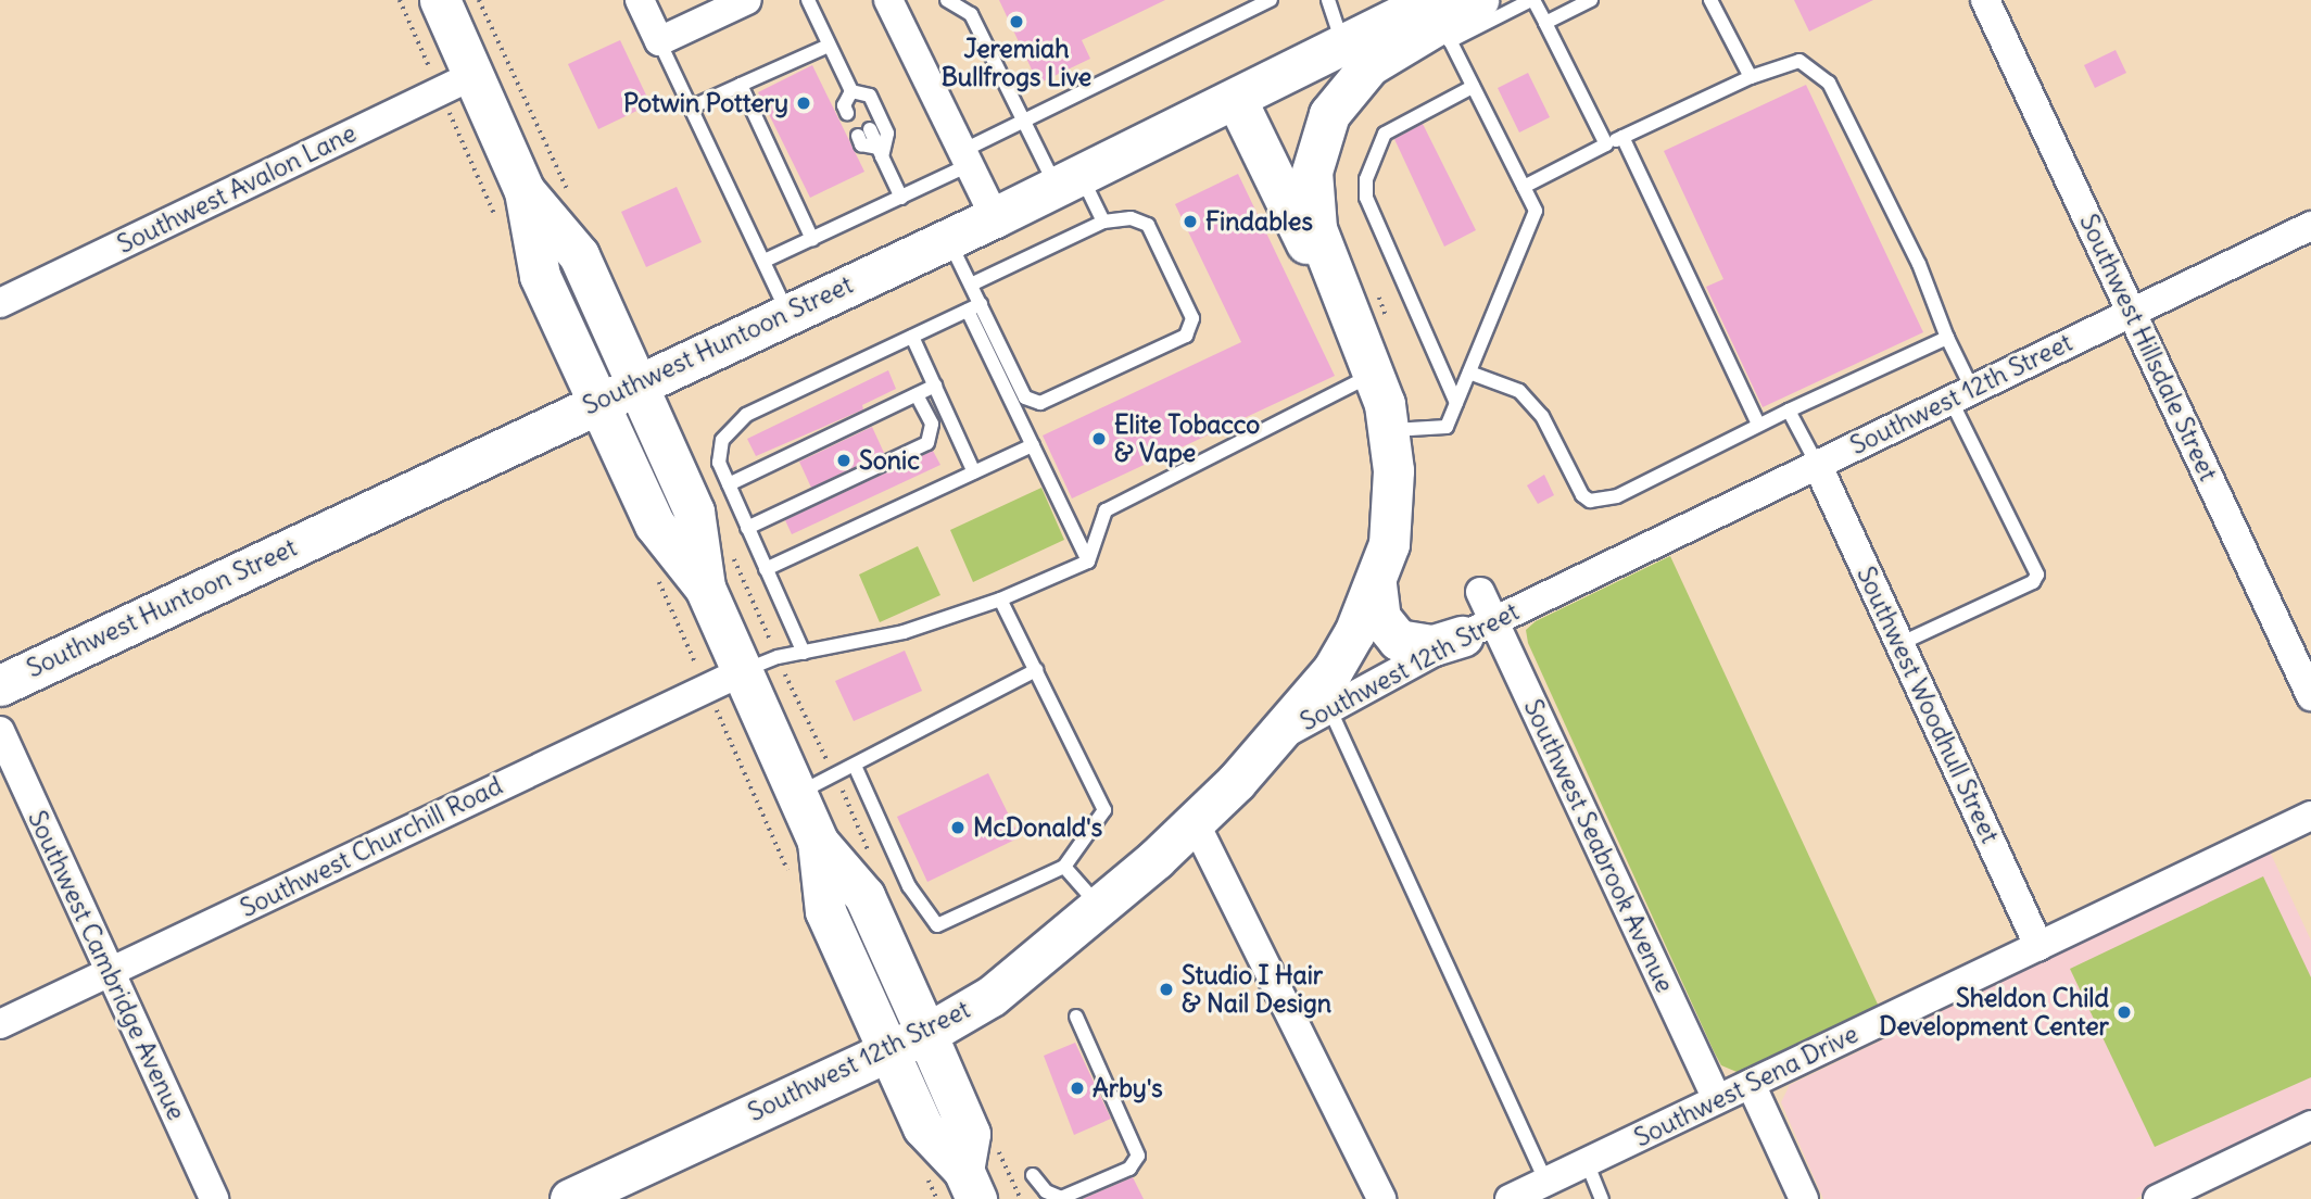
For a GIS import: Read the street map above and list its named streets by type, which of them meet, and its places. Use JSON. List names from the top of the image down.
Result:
{
  "streets": {
    "main road": ["Southwest Huntoon Street", "Southwest 12th Street"],
    "street": [
      "Southwest Avalon Lane",
      "Southwest Hillsdale Street",
      "Southwest Woodhull Street",
      "Southwest Seabrook Avenue",
      "Southwest Churchill Road",
      "Southwest Cambridge Avenue",
      "Southwest Sena Drive"
    ]
  },
  "crossings": [
    ["Southwest Hillsdale Street", "Southwest 12th Street"],
    ["Southwest 12th Street", "Southwest Woodhull Street"],
    ["Southwest 12th Street", "Southwest Seabrook Avenue"],
    ["Southwest Woodhull Street", "Southwest Sena Drive"],
    ["Southwest Seabrook Avenue", "Southwest Sena Drive"],
    ["Southwest Churchill Road", "Southwest Cambridge Avenue"]
  ],
  "places": [
    "Jeremiah Bullfrogs Live",
    "Potwin Pottery",
    "Findables",
    "Elite Tobacco & Vape",
    "Sonic",
    "McDonald's",
    "Studio I Hair & Nail Design",
    "Sheldon Child Development Center",
    "Arby's"
  ]
}
